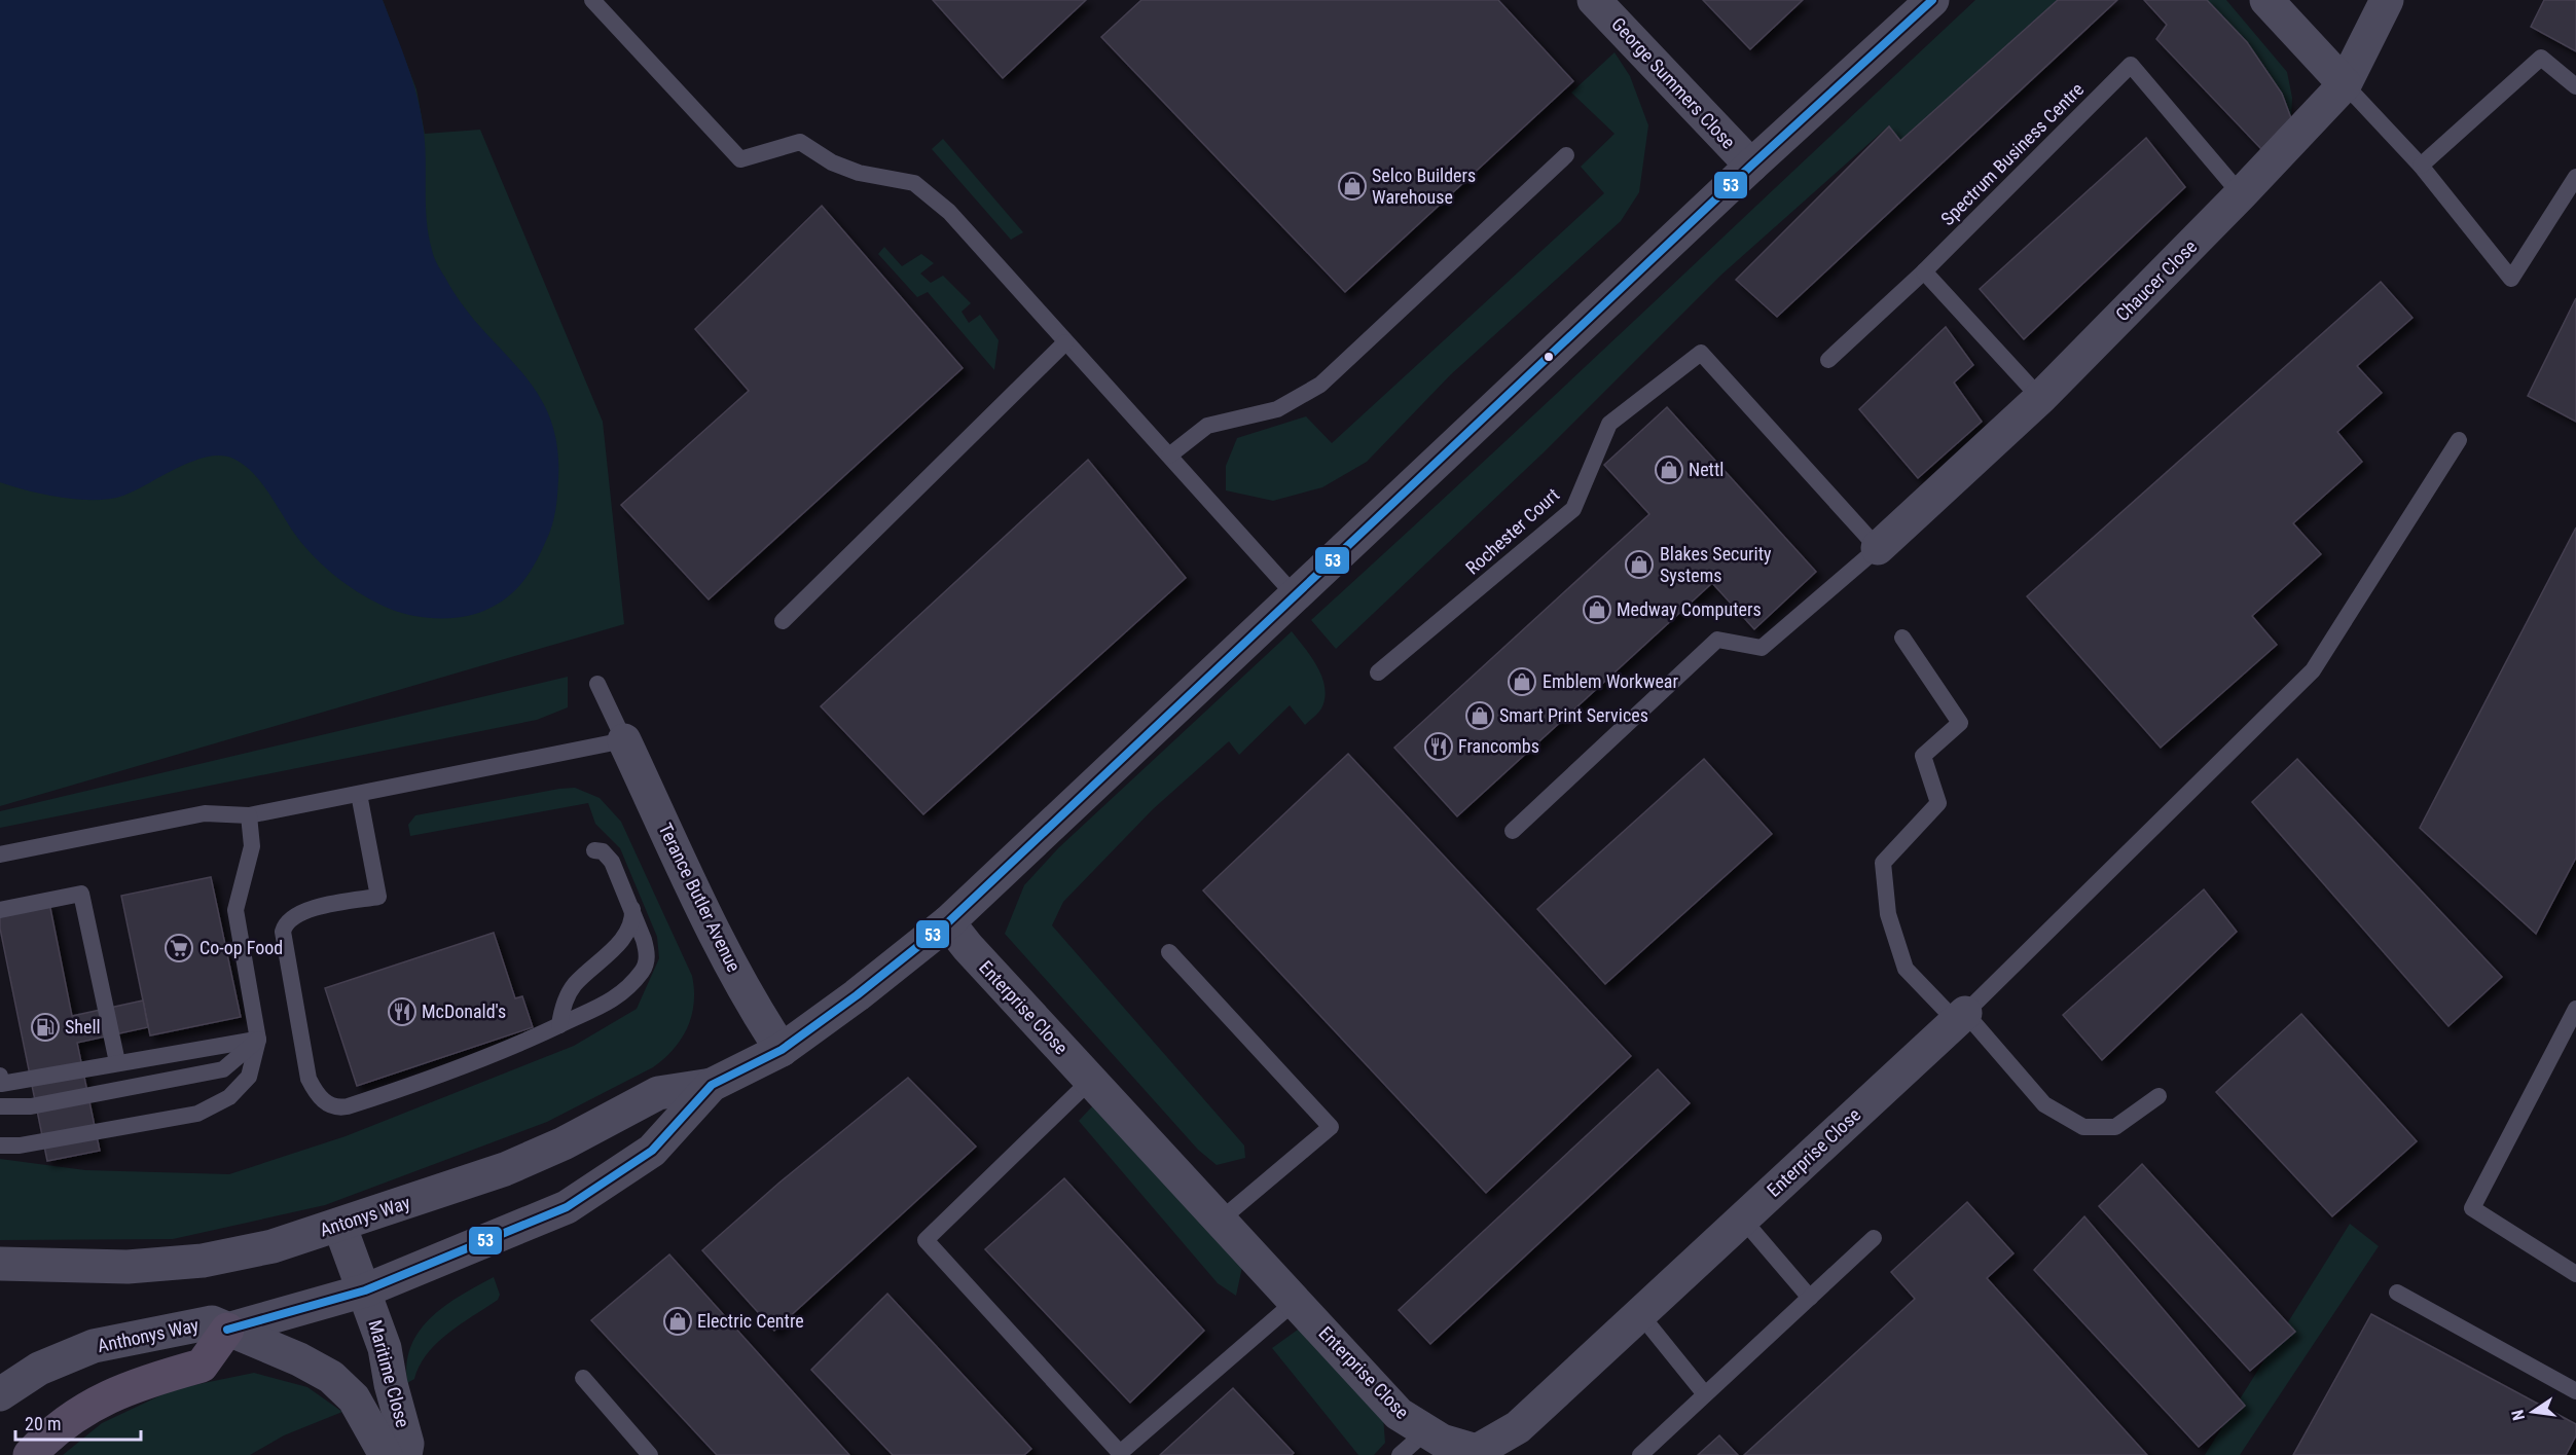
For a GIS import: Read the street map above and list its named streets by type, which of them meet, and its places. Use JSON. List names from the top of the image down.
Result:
{
  "streets": {
    "street": [
      "George Summers Close",
      "Chaucer Close",
      "Terance Butler Avenue",
      "Enterprise Close",
      "Antonys Way",
      "Anthonys Way",
      "Maritime Close"
    ],
    "lane": ["Spectrum Business Centre", "Rochester Court"]
  },
  "crossings": [
    ["George Summers Close", "Anthonys Way"],
    ["Spectrum Business Centre", "Chaucer Close"],
    ["Chaucer Close", "Rochester Court"],
    ["Terance Butler Avenue", "Anthonys Way"],
    ["Enterprise Close", "Anthonys Way"],
    ["Antonys Way", "Anthonys Way"],
    ["Antonys Way", "Maritime Close"],
    ["Anthonys Way", "Maritime Close"]
  ],
  "places": {
    "shop": [
      "Selco Builders Warehouse",
      "Nettl",
      "Blakes Security Systems",
      "Medway Computers",
      "Emblem Workwear",
      "Smart Print Services",
      "Electric Centre"
    ],
    "restaurant": ["Francombs", "McDonald's"],
    "supermarket": ["Co-op Food"],
    "fuel station": ["Shell"]
  },
  "lines": ["transit line 53"],
  "scale_bar": "20 m",
  "north": "left"
}
